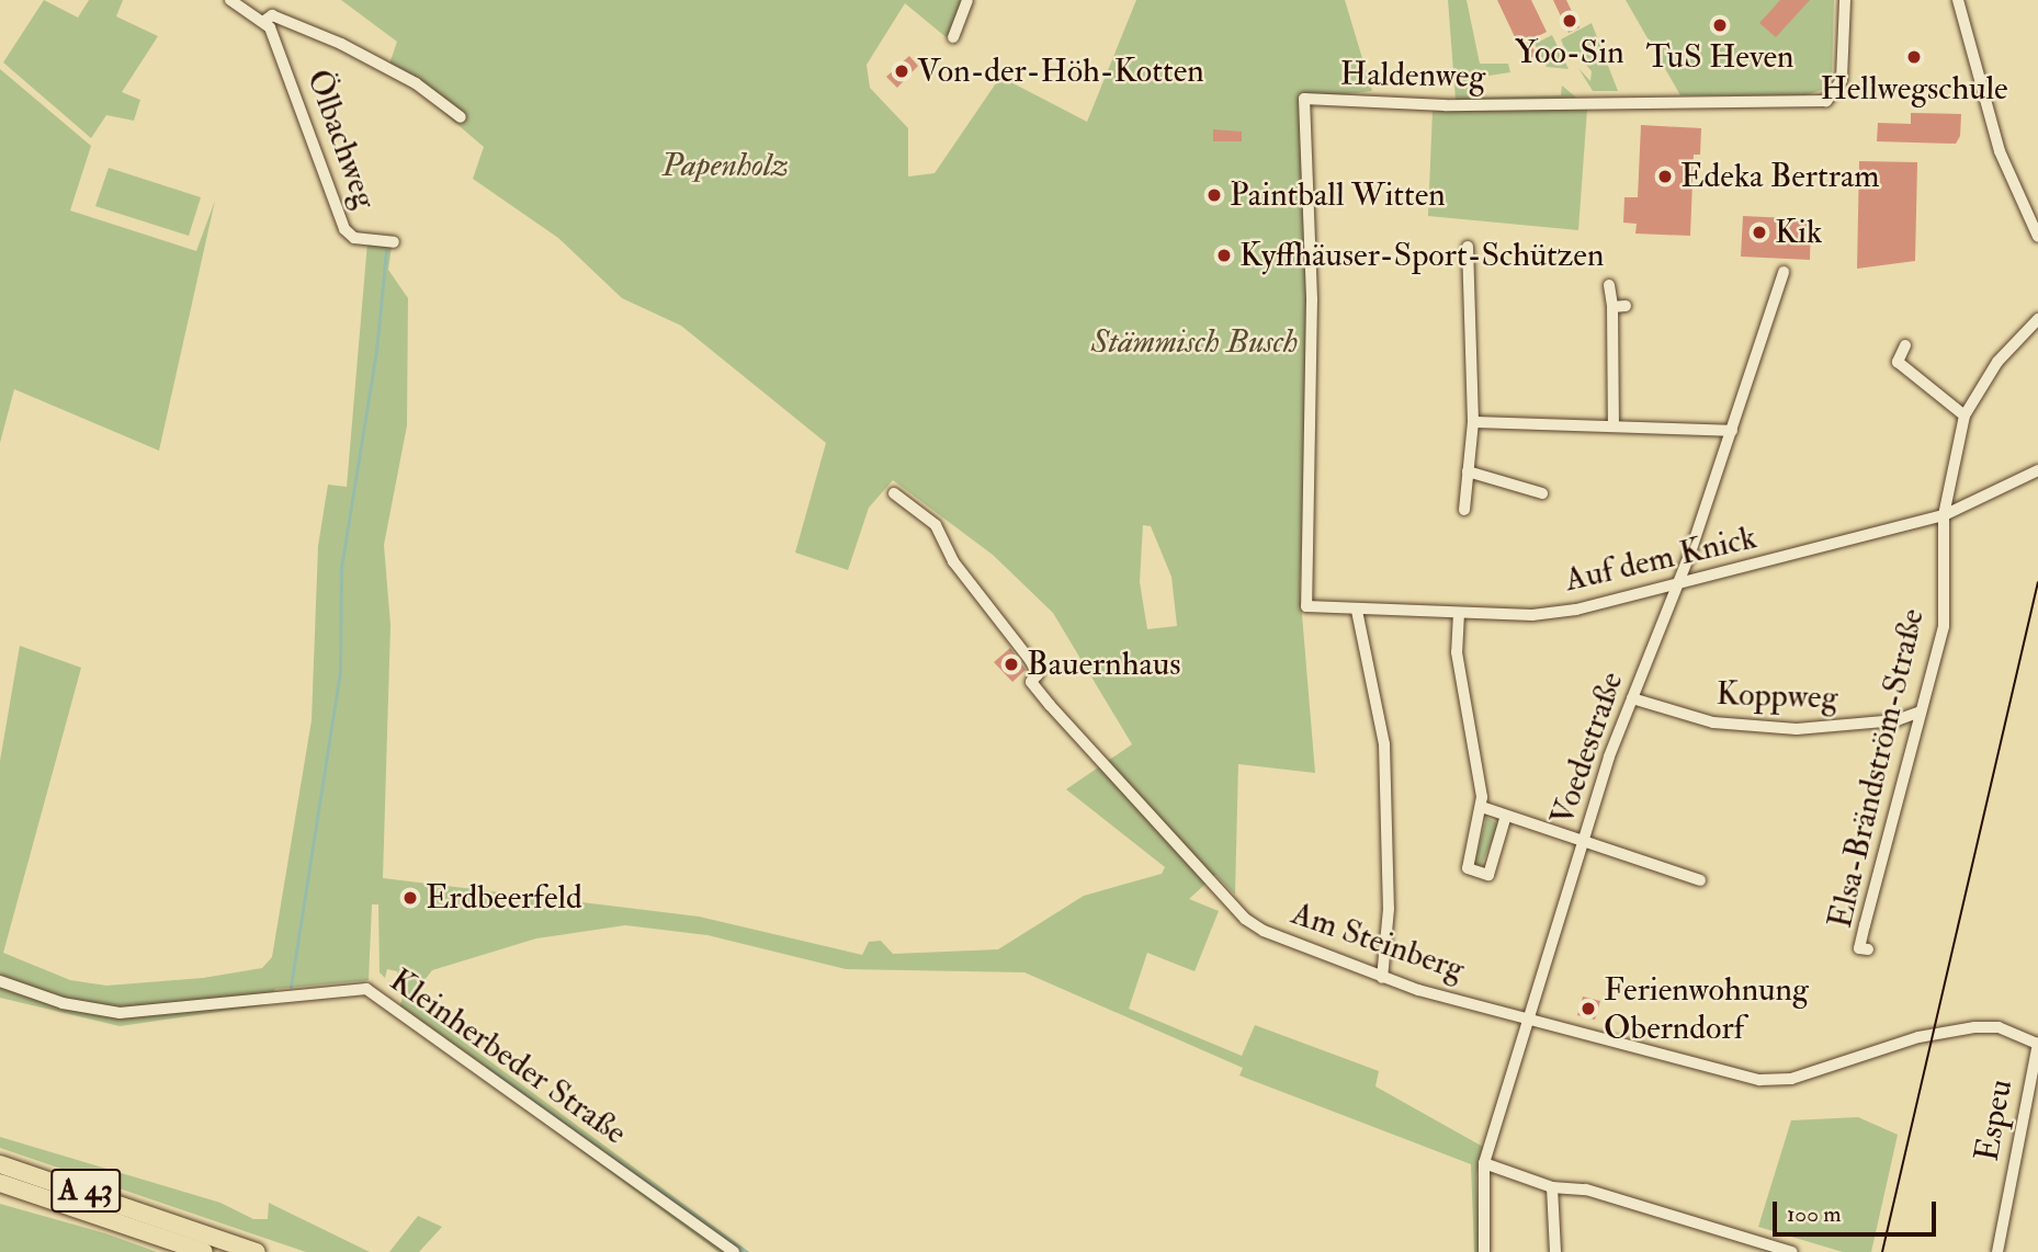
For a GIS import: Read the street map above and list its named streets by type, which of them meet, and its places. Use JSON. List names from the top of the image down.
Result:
{
  "streets": {
    "highway": ["A 43"],
    "street": [
      "Haldenweg",
      "Ölbachweg",
      "Auf dem Knick",
      "Koppweg",
      "Voedestraße",
      "Elsa-Brändström-Straße",
      "Am Steinberg",
      "Kleinherbeder Straße",
      "Espeu"
    ]
  },
  "crossings": [
    ["Haldenweg", "Auf dem Knick"],
    ["Auf dem Knick", "Voedestraße"],
    ["Auf dem Knick", "Elsa-Brändström-Straße"],
    ["Koppweg", "Voedestraße"],
    ["Koppweg", "Elsa-Brändström-Straße"],
    ["Voedestraße", "Am Steinberg"],
    ["Am Steinberg", "Espeu"]
  ],
  "parks": ["Papenholz", "Stämmisch Busch"],
  "places": [
    "Yoo-Sin",
    "TuS Heven",
    "Hellwegschule",
    "Von-der-Höh-Kotten",
    "Edeka Bertram",
    "Paintball Witten",
    "Kik",
    "Kyffhäuser-Sport-Schützen",
    "Bauernhaus",
    "Erdbeerfeld",
    "Ferienwohnung Oberndorf"
  ],
  "scale_bar": "100 m"
}
